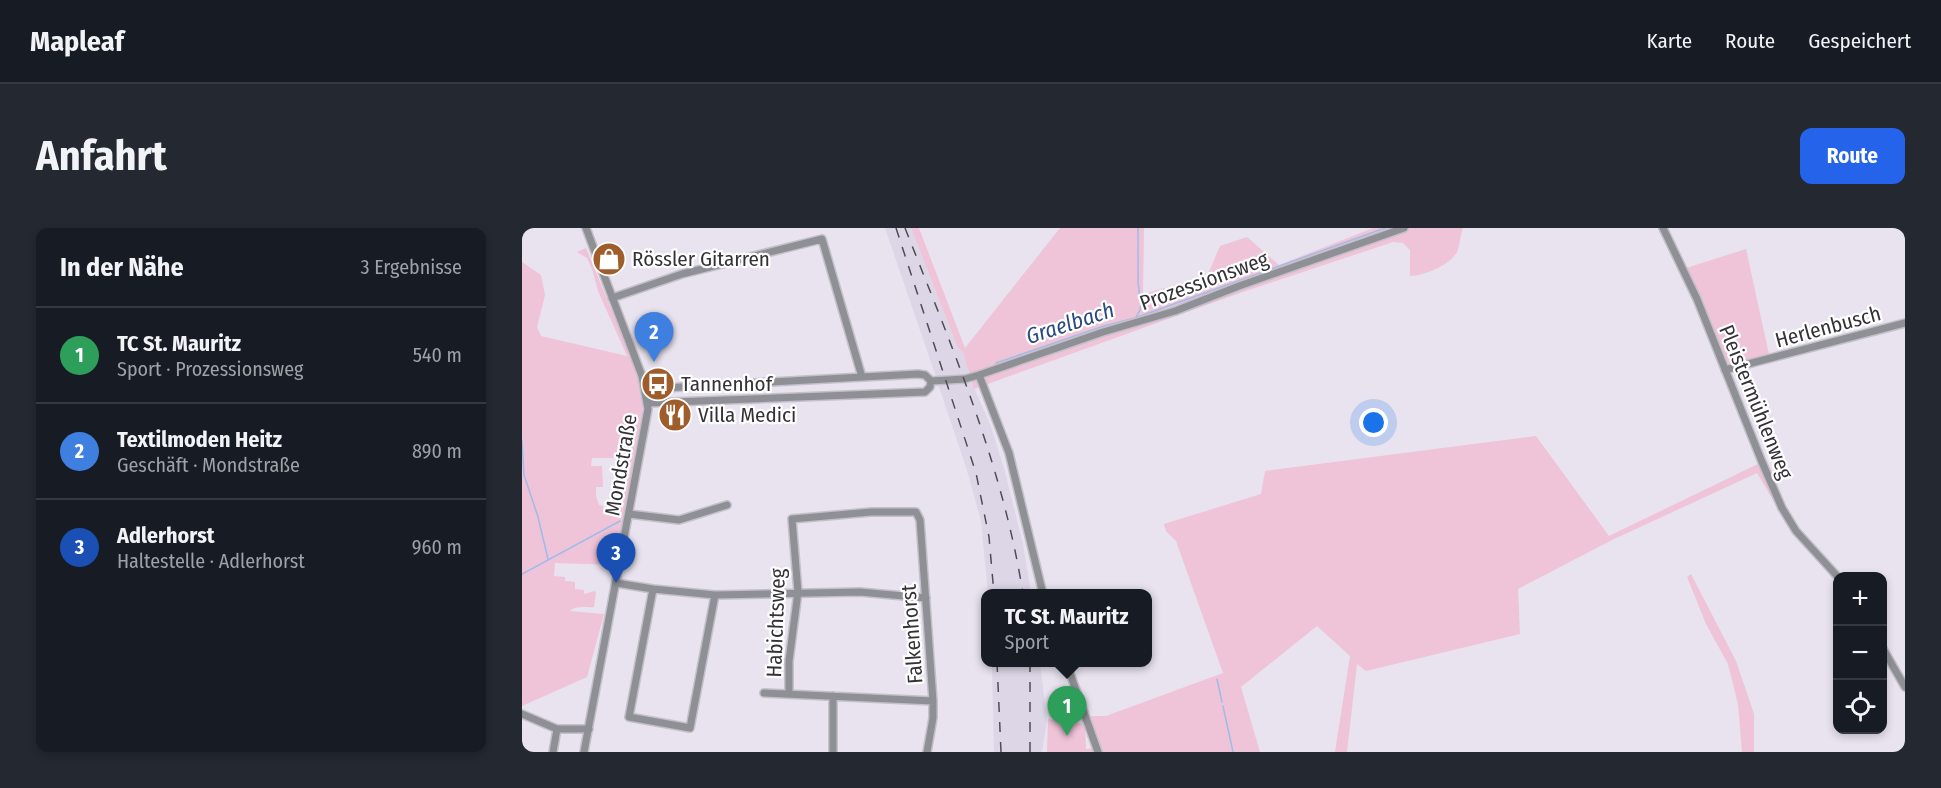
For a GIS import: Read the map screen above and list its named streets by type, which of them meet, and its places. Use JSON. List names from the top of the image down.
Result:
{
  "streets": {
    "street": [
      "Prozessionsweg",
      "Herlenbusch",
      "Pleistermühlenweg",
      "Mondstraße",
      "Habichtsweg",
      "Falkenhorst"
    ]
  },
  "crossings": [
    ["Prozessionsweg", "Mondstraße"],
    ["Herlenbusch", "Pleistermühlenweg"],
    ["Habichtsweg", "Falkenhorst"]
  ],
  "water": ["Graelbach"],
  "places": {
    "shop": ["Rössler Gitarren"],
    "bus stop": ["Tannenhof"],
    "restaurant": ["Villa Medici"]
  },
  "page": {
    "header": "Mapleaf",
    "nav": ["Karte", "Route", "Gespeichert"],
    "buttons": "Route",
    "title": "Anfahrt",
    "heading": ["In der Nähe", "3 Ergebnisse"],
    "list": [
      {
        "mark": "1",
        "name": "TC St. Mauritz",
        "note": "Sport · Prozessionsweg",
        "value": "540 m"
      },
      {
        "mark": "2",
        "name": "Textilmoden Heitz",
        "note": "Geschäft · Mondstraße",
        "value": "890 m"
      },
      {
        "mark": "3",
        "name": "Adlerhorst",
        "note": "Haltestelle · Adlerhorst",
        "value": "960 m"
      }
    ],
    "pins": ["2", "3", "1"],
    "map_buttons": ["+", "−"],
    "popup": ["TC St. Mauritz", "Sport"]
  }
}
